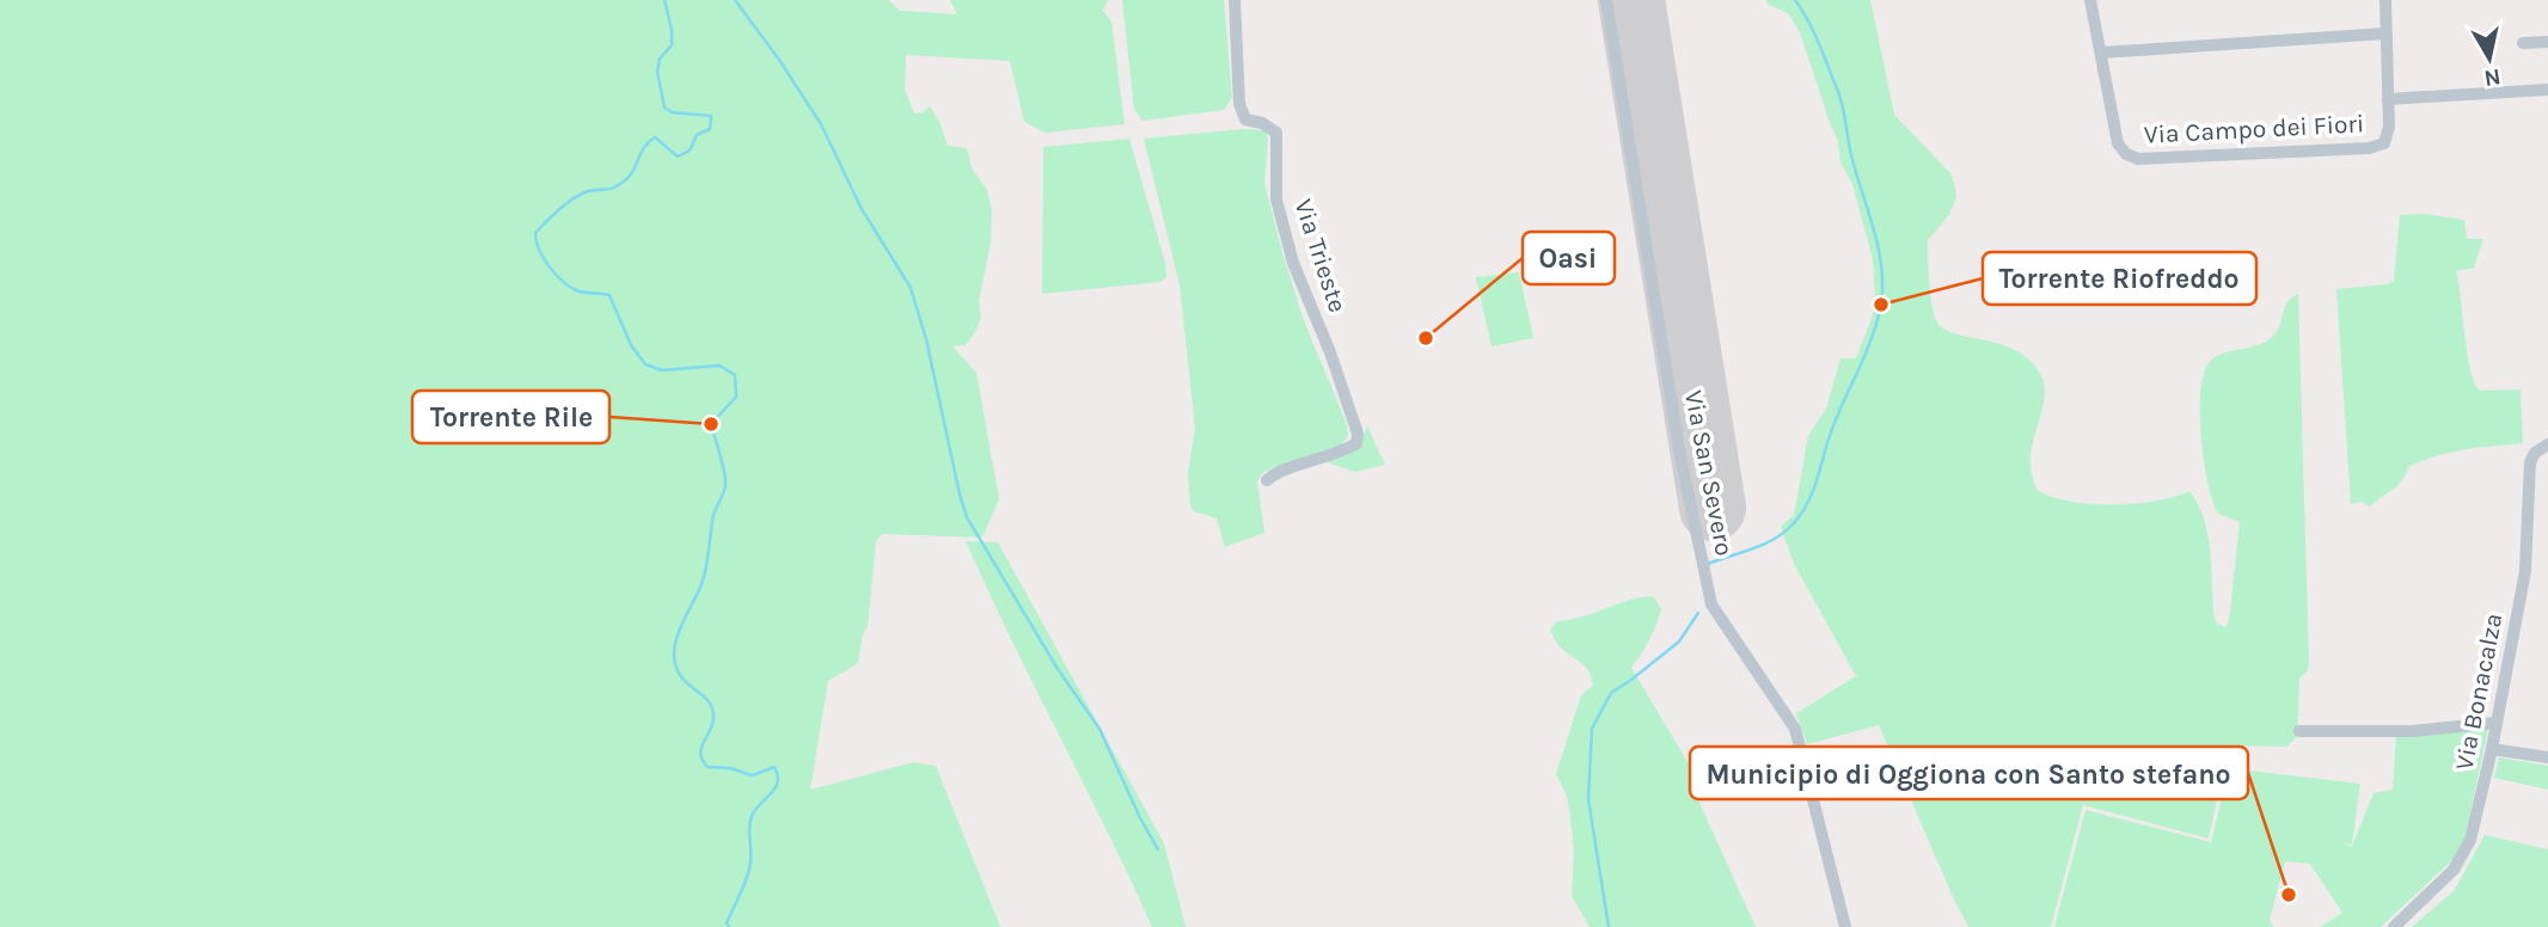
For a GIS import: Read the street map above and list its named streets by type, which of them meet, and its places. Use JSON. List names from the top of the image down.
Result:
{
  "streets": {
    "street": [
      "Via Campo dei Fiori",
      "Via Trieste",
      "Via San Severo",
      "Via Bonacalza"
    ]
  },
  "places": [
    "Torrente Riofreddo",
    "Oasi",
    "Torrente Rile",
    "Municipio di Oggiona con Santo stefano"
  ],
  "north": "bottom"
}
